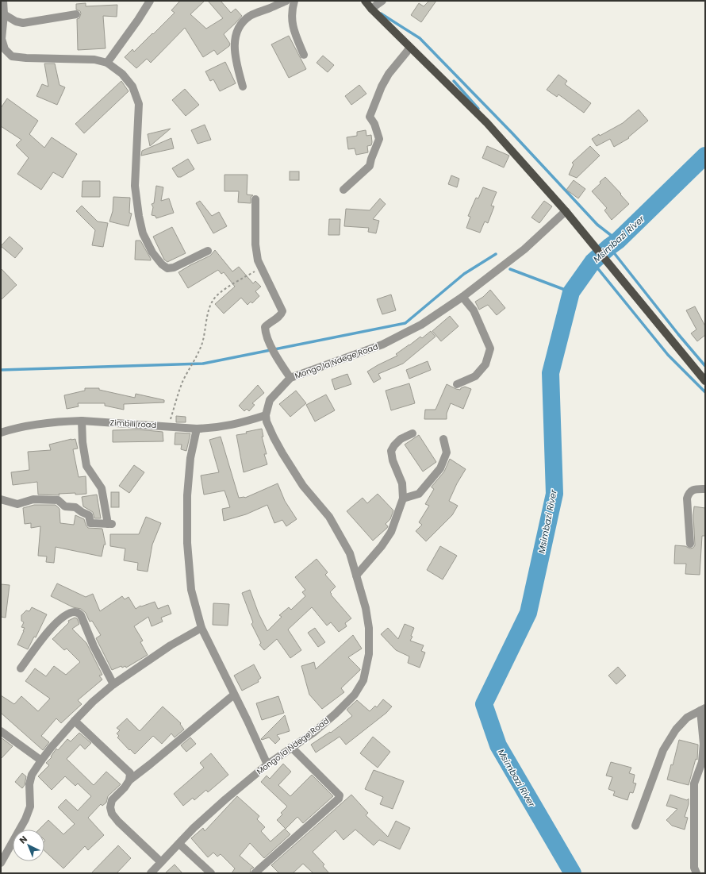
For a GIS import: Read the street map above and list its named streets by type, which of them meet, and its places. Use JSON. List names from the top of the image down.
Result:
{
  "streets": {
    "street": ["Mongo la Ndege Road", "Zimbili road"]
  },
  "crossings": [
    ["Mongo la Ndege Road", "Zimbili road"]
  ],
  "water": ["Msimbazi River"],
  "north": "top left"
}
